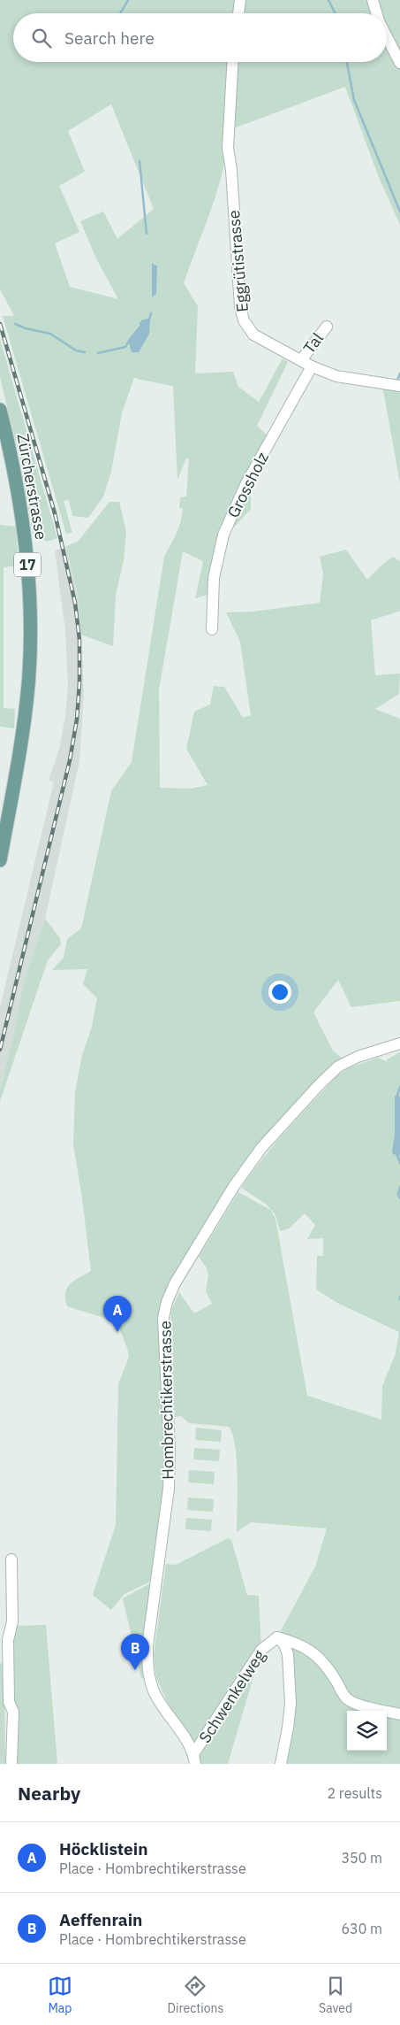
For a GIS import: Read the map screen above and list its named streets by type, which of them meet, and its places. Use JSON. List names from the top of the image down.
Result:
{
  "streets": {
    "main road": ["Zürcherstrasse", "17"],
    "street": [
      "Eggrütistrasse",
      "Tal",
      "Grossholz",
      "Hombrechtikerstrasse",
      "Schwenkelweg"
    ]
  },
  "crossings": [
    ["Eggrütistrasse", "Tal"],
    ["Eggrütistrasse", "Grossholz"],
    ["Hombrechtikerstrasse", "Schwenkelweg"]
  ],
  "page": {
    "search": "Search here",
    "pins": ["A", "B"],
    "heading": ["Nearby", "2 results"],
    "list": [
      {
        "mark": "A",
        "name": "Höcklistein",
        "note": "Place · Hombrechtikerstrasse",
        "value": "350 m"
      },
      {
        "mark": "B",
        "name": "Aeffenrain",
        "note": "Place · Hombrechtikerstrasse",
        "value": "630 m"
      }
    ],
    "nav": ["Map", "Directions", "Saved"]
  }
}
